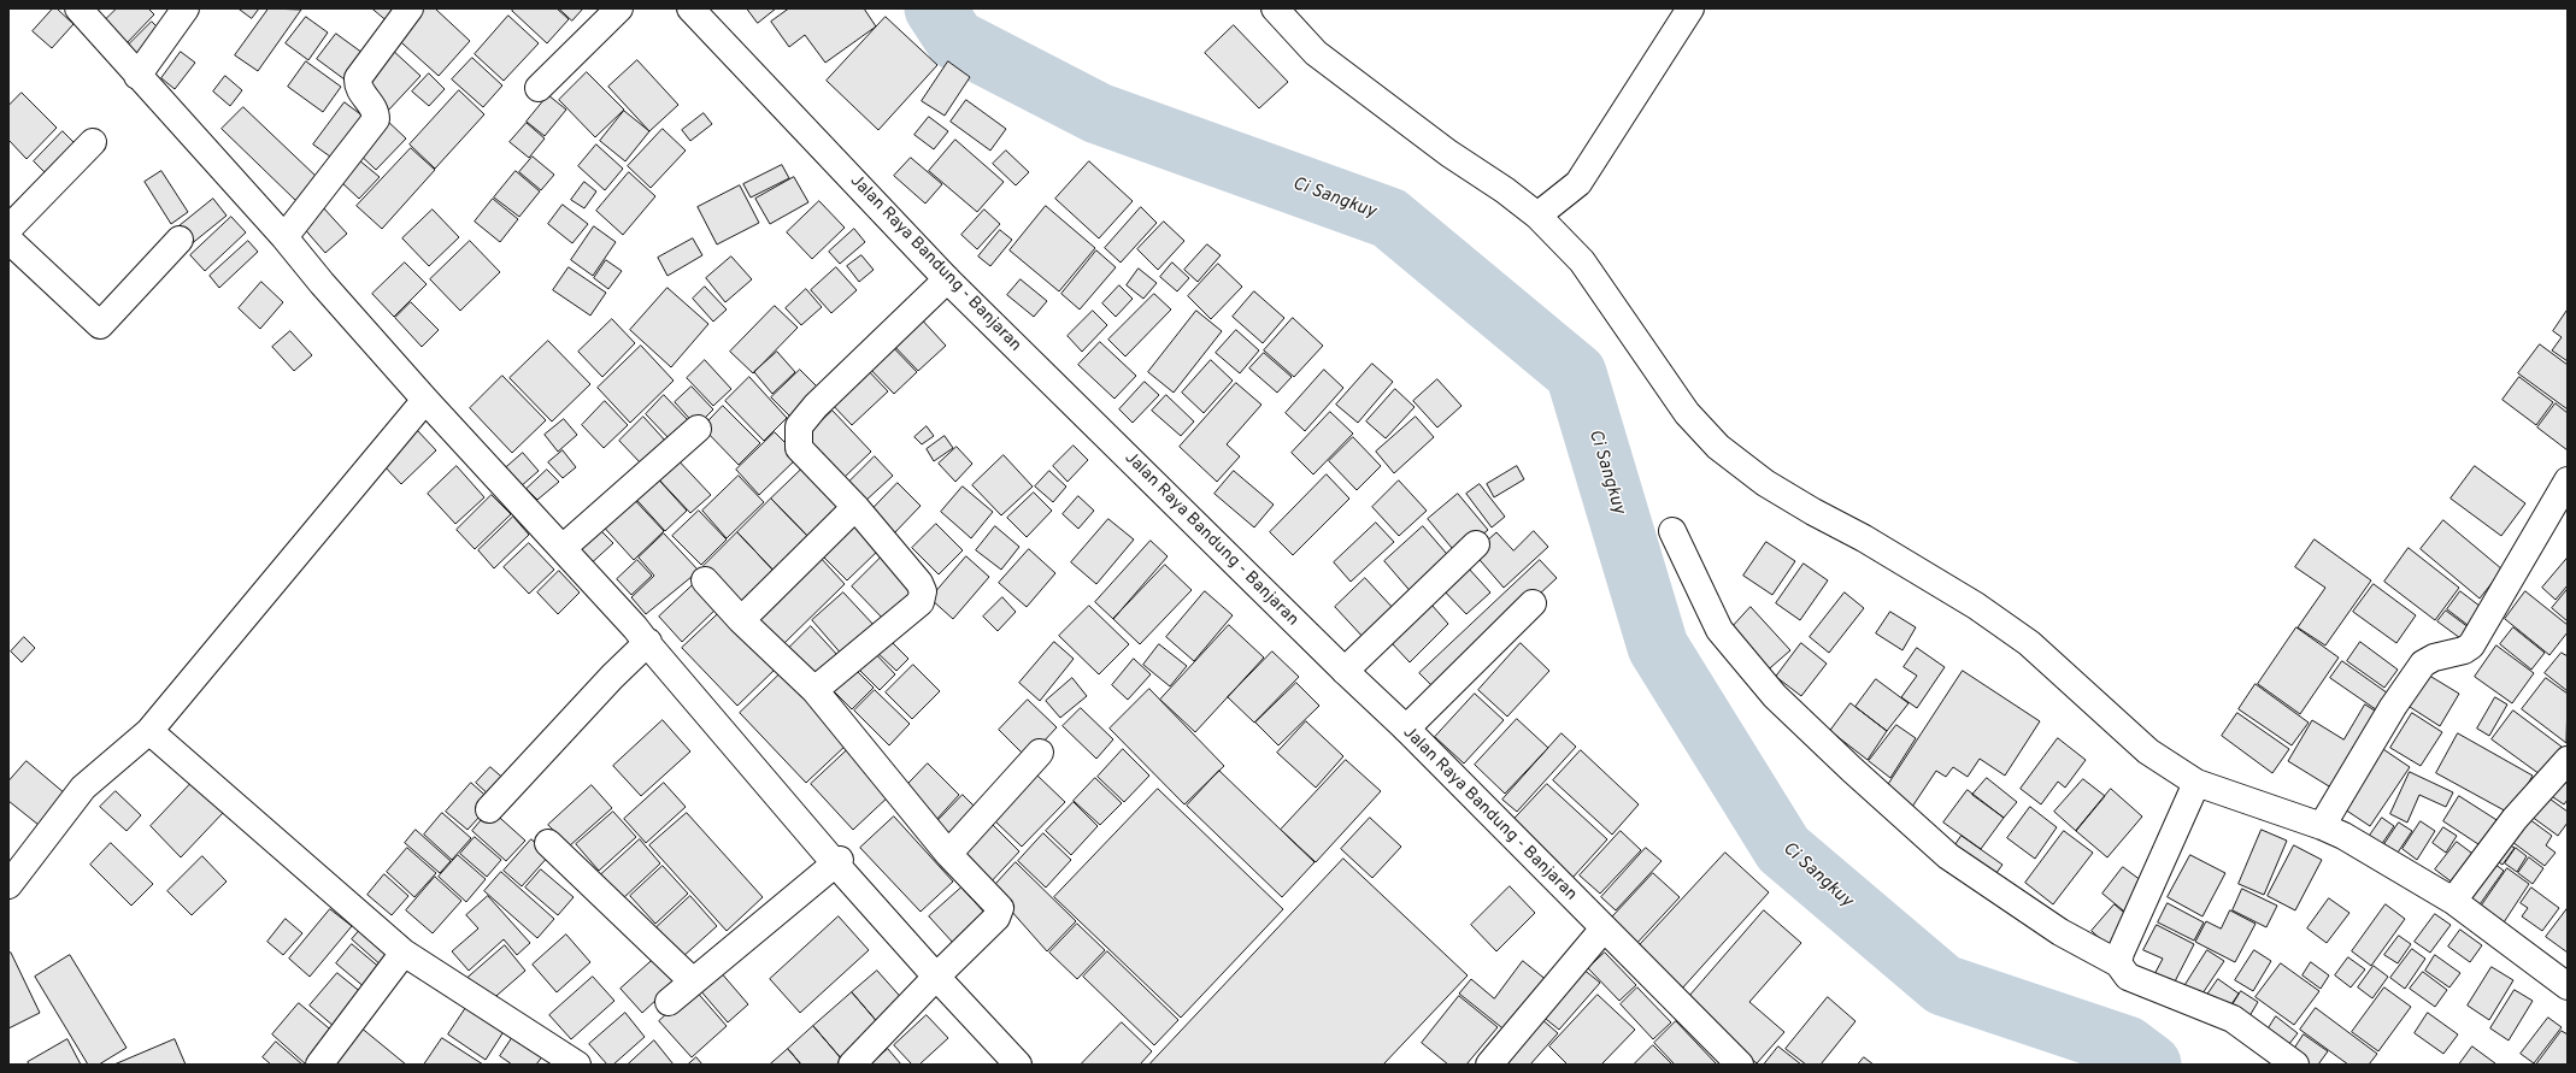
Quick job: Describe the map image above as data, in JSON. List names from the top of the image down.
{
  "streets": {
    "street": ["Jalan Raya Bandung - Banjaran"]
  },
  "water": ["Ci Sangkuy"]
}
